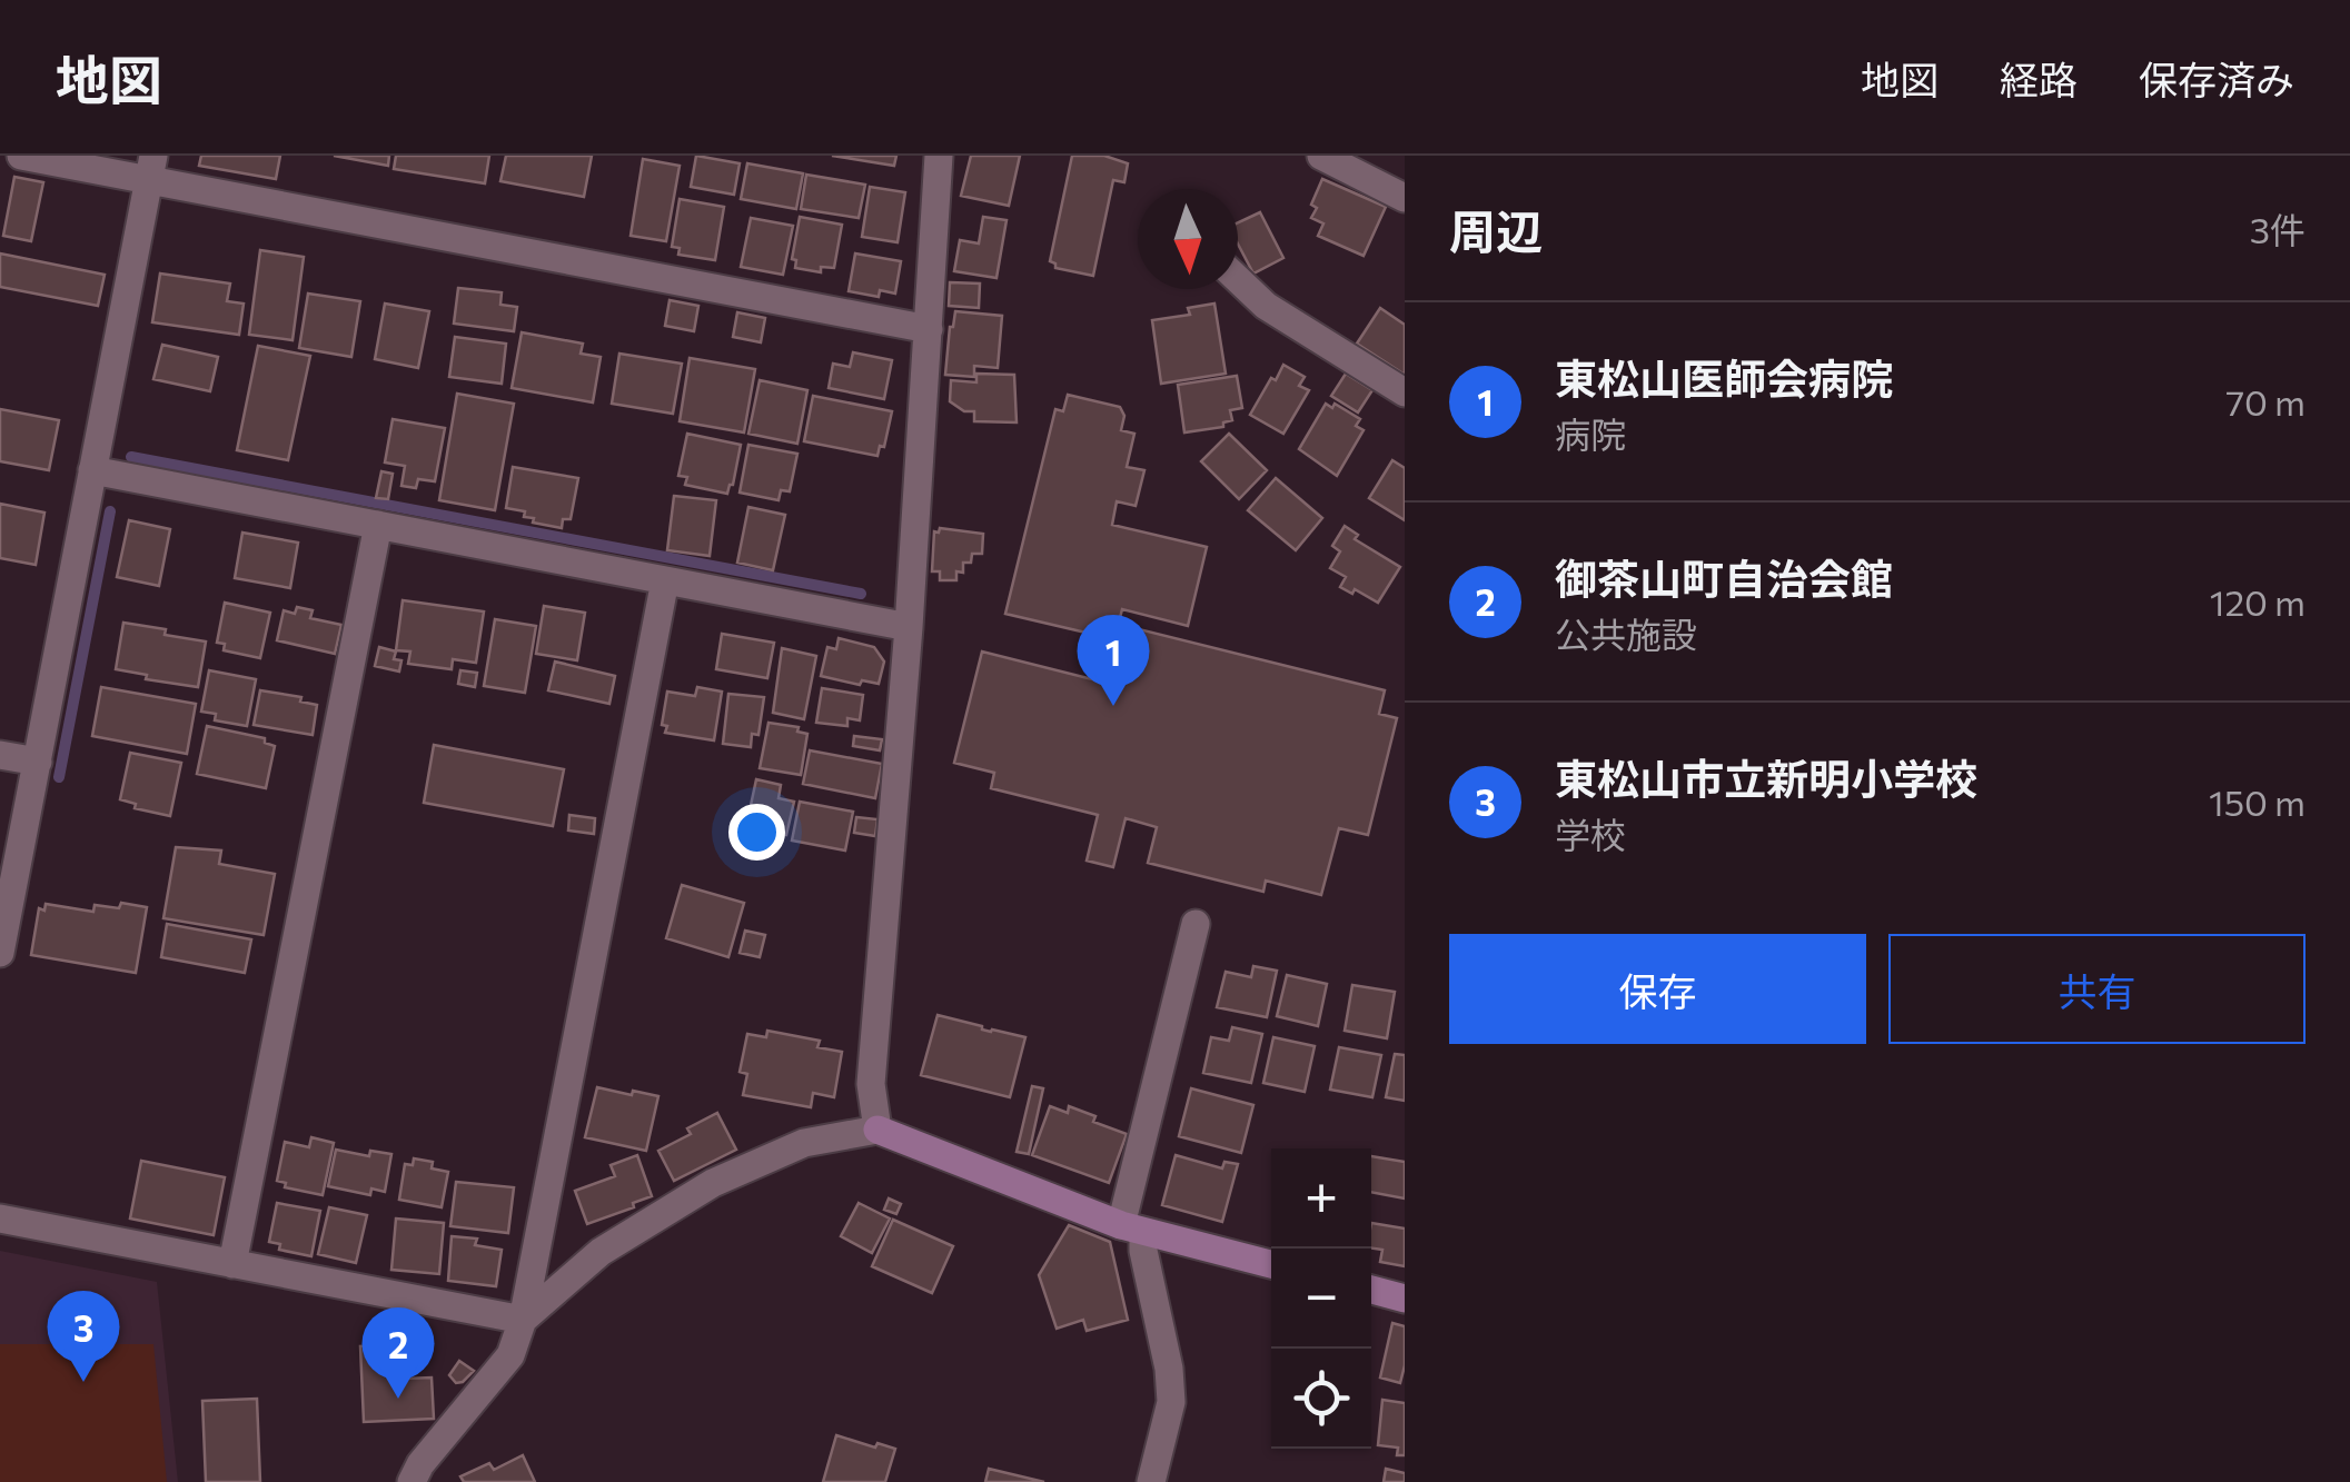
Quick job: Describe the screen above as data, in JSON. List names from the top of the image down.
{
  "north": "bottom",
  "page": {
    "header": "地図",
    "nav": ["地図", "経路", "保存済み"],
    "heading": ["周辺", "3件"],
    "list": [
      {
        "mark": "1",
        "name": "東松山医師会病院",
        "note": "病院",
        "value": "70 m"
      },
      {
        "mark": "2",
        "name": "御茶山町自治会館",
        "note": "公共施設",
        "value": "120 m"
      },
      {
        "mark": "3",
        "name": "東松山市立新明小学校",
        "note": "学校",
        "value": "150 m"
      }
    ],
    "pins": ["1", "3", "2"],
    "buttons": ["保存", "共有"],
    "map_buttons": ["+", "−"]
  }
}
